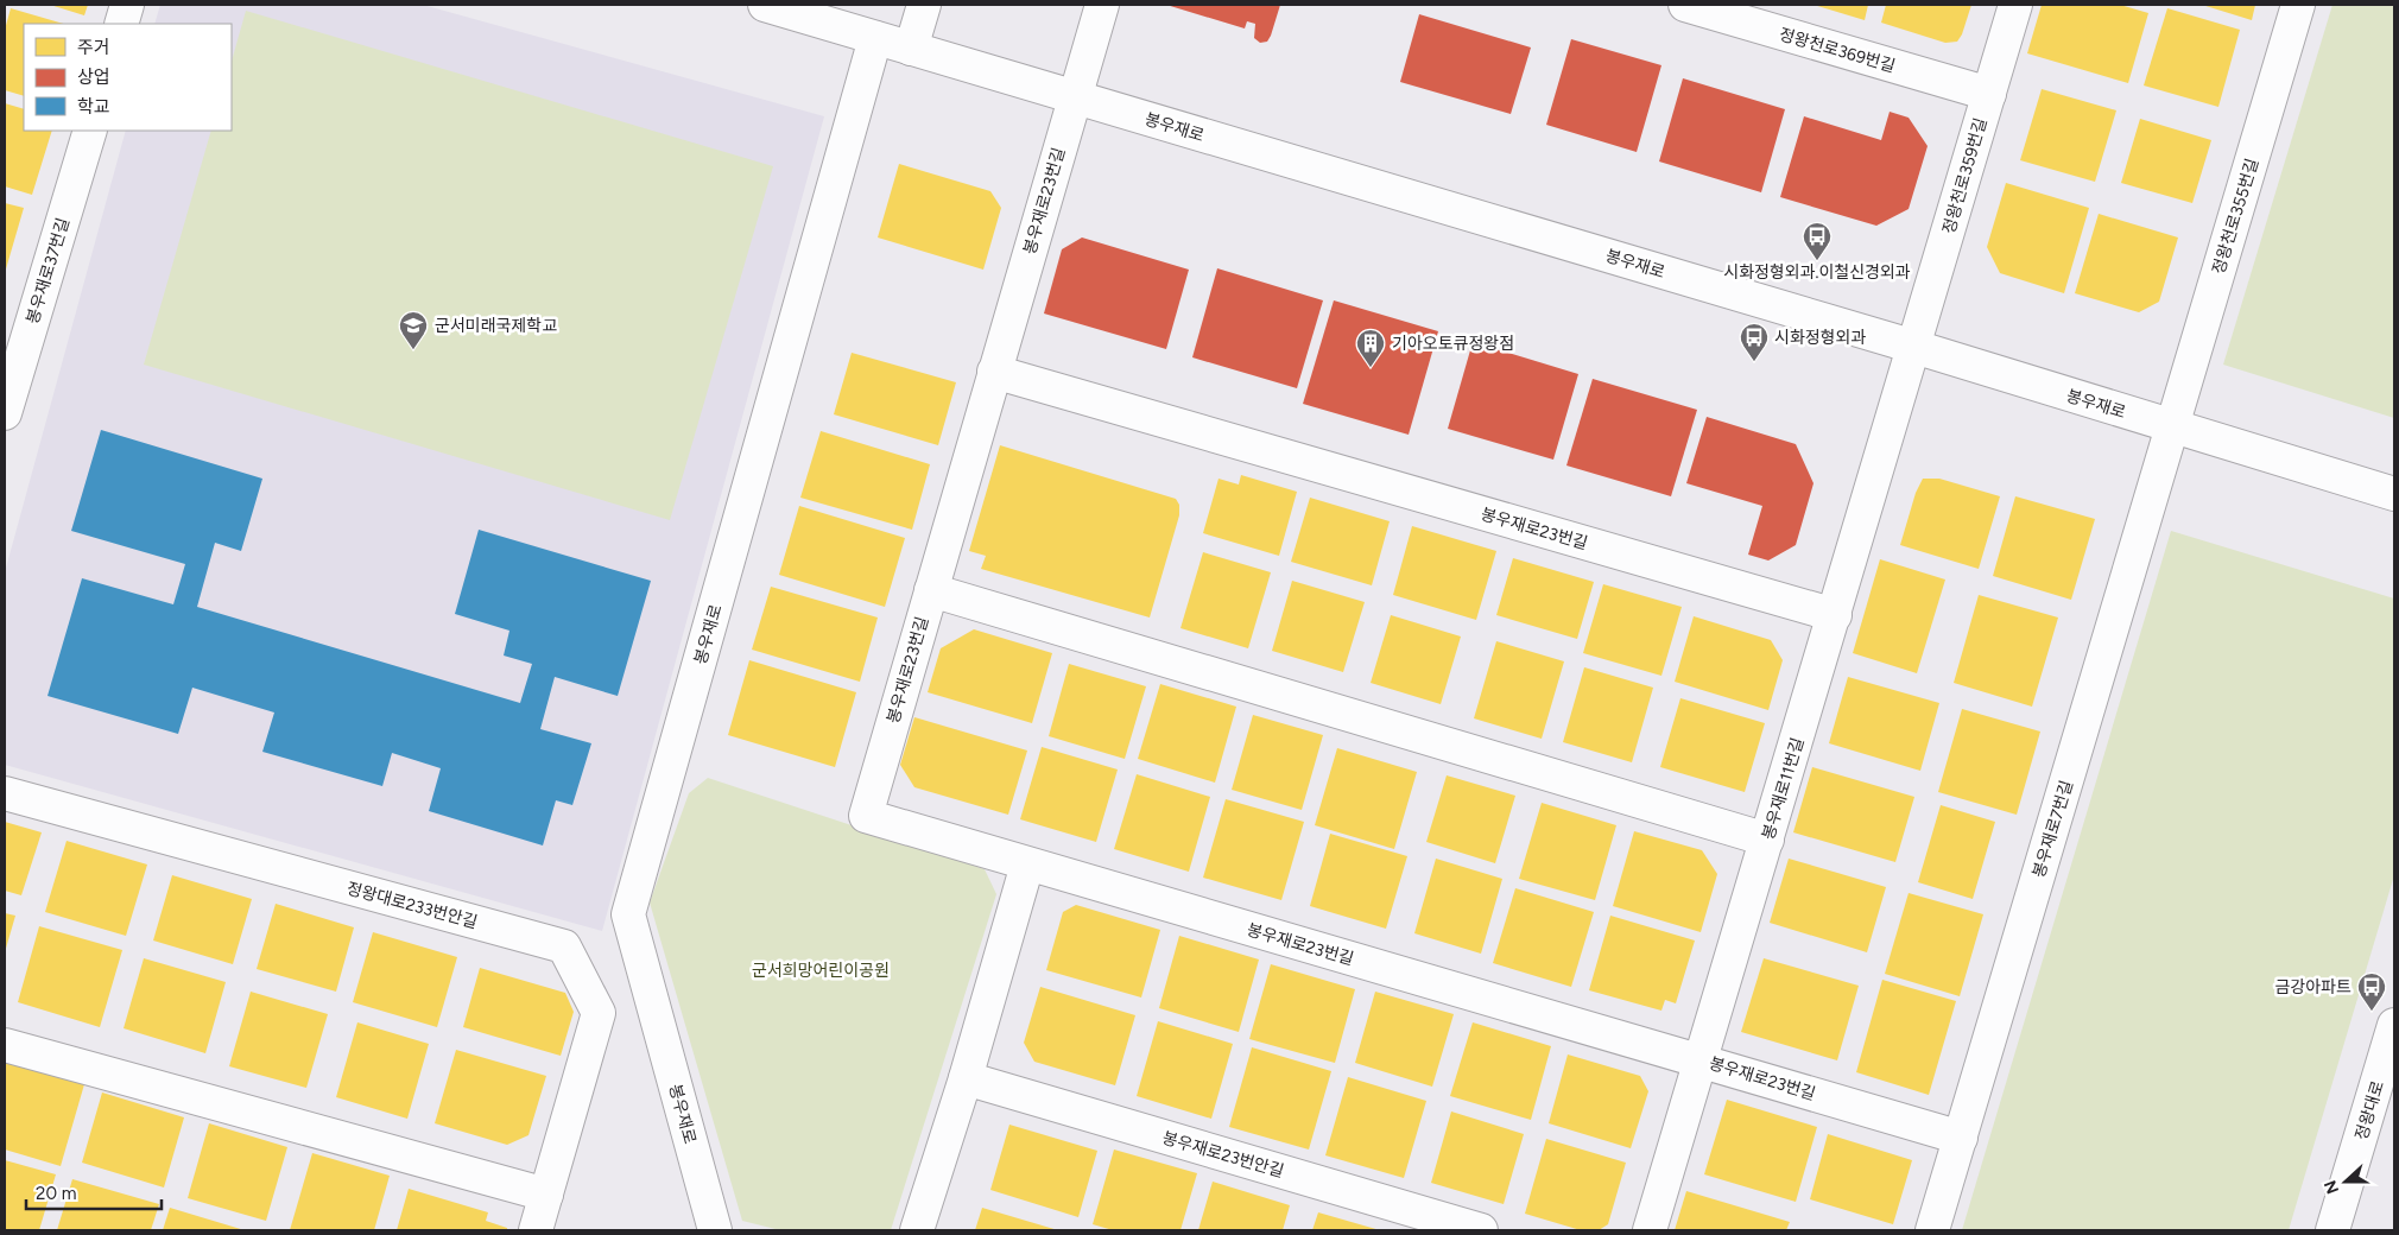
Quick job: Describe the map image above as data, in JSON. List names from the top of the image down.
{
  "streets": {
    "street": [
      "정왕천로369번길",
      "봉우재로",
      "정왕천로359번길",
      "봉우재로23번길",
      "정왕천로355번길",
      "봉우재로37번길",
      "봉우재로11번길",
      "봉우재로7번길",
      "정왕대로233번안길",
      "정왕대로",
      "봉우재로23번안길"
    ]
  },
  "crossings": [
    ["정왕천로369번길", "정왕천로359번길"],
    ["봉우재로", "정왕천로359번길"],
    ["봉우재로", "봉우재로23번길"],
    ["봉우재로", "정왕천로355번길"],
    ["봉우재로", "봉우재로11번길"],
    ["봉우재로", "봉우재로7번길"],
    ["정왕천로359번길", "봉우재로11번길"],
    ["봉우재로23번길", "봉우재로11번길"],
    ["봉우재로23번길", "봉우재로7번길"],
    ["정왕천로355번길", "봉우재로7번길"]
  ],
  "parks": ["군서희망어린이공원"],
  "places": {
    "bus stop": ["시화정형외과.이철신경외과", "시화정형외과", "금강아파트"],
    "school or university": ["군서미래국제학교"],
    "building": ["기아오토큐정왕점"]
  },
  "legend": ["주거", "상업", "학교"],
  "scale_bar": "20 m",
  "north": "left"
}
